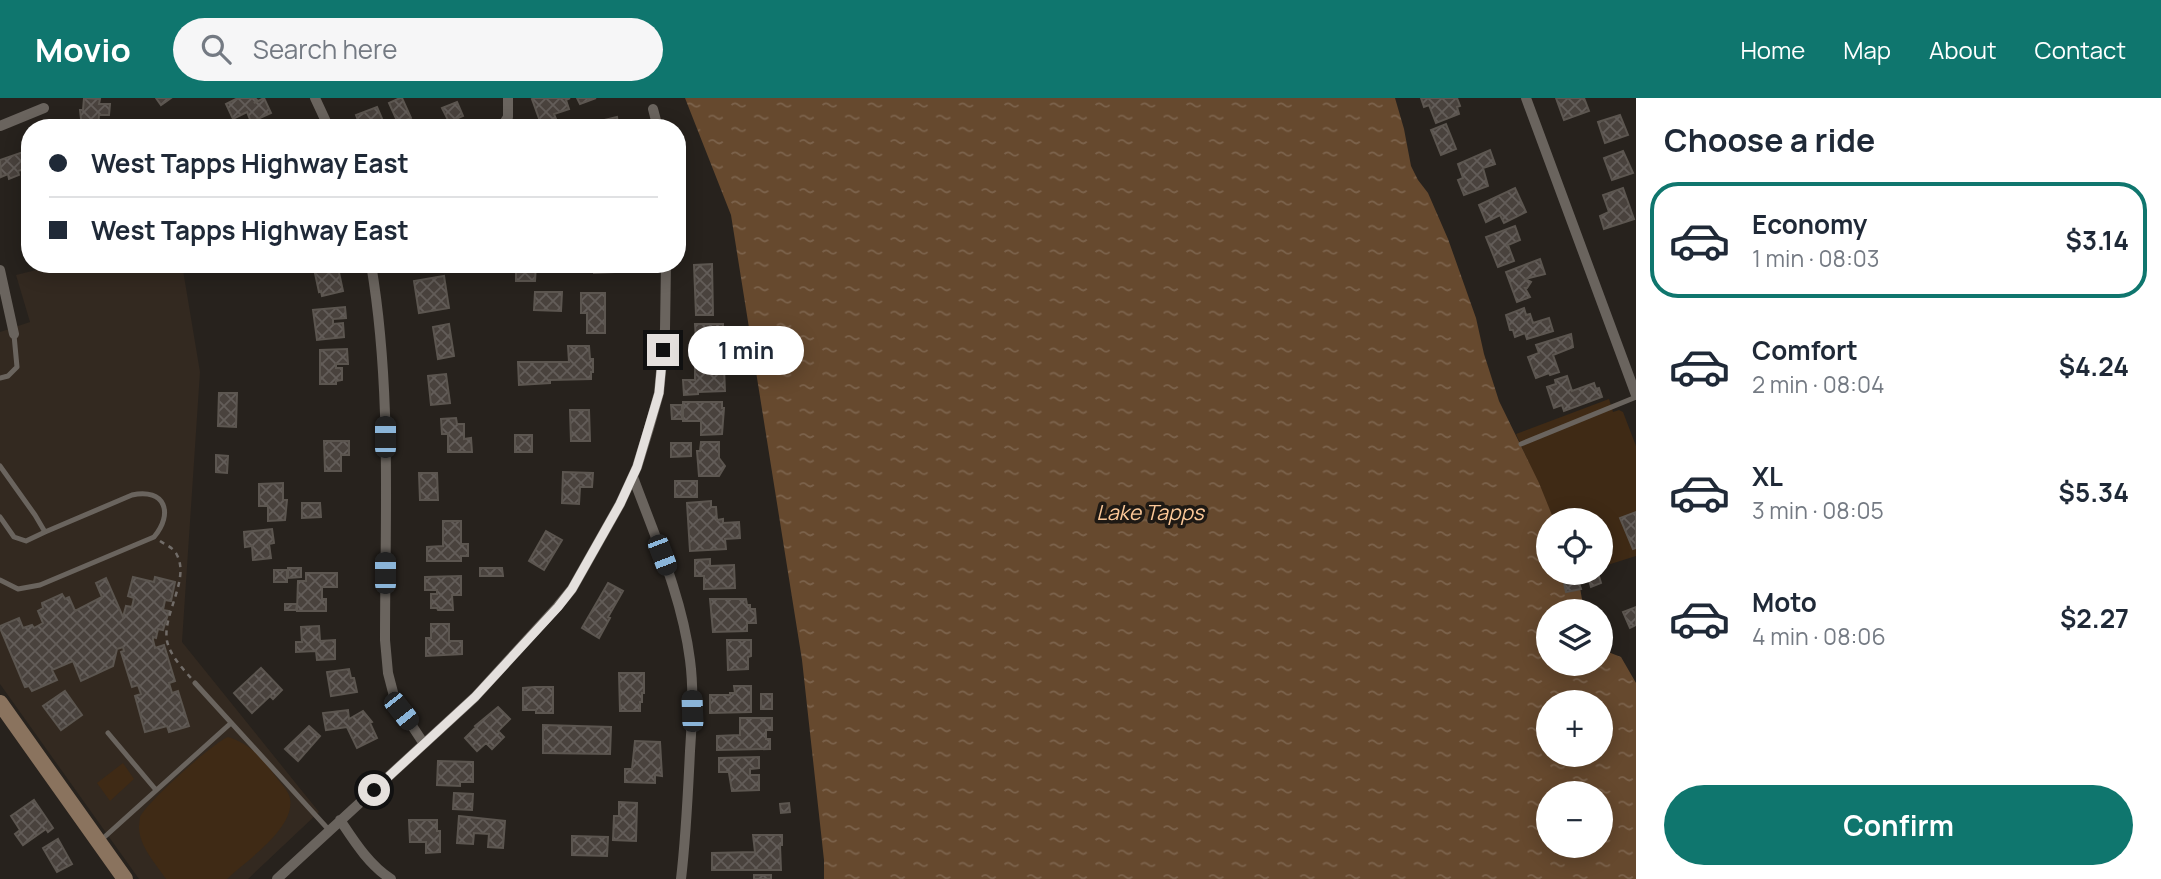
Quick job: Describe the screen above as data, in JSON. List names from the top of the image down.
{
  "water": ["Lake Tapps"],
  "page": {
    "header": "Movio",
    "search": "Search here",
    "nav": [
      "Home",
      "Map",
      "About",
      "Contact"
    ],
    "heading": "Choose a ride",
    "banner": ["West Tapps Highway East", "West Tapps Highway East"],
    "list": [
      {
        "name": "Economy",
        "note": "1 min · 08:03",
        "value": "$3.14"
      },
      {
        "name": "Comfort",
        "note": "2 min · 08:04",
        "value": "$4.24"
      },
      {
        "name": "XL",
        "note": "3 min · 08:05",
        "value": "$5.34"
      },
      {
        "name": "Moto",
        "note": "4 min · 08:06",
        "value": "$2.27"
      }
    ],
    "bubble": "1 min",
    "map_buttons": ["+", "−"],
    "buttons": "Confirm"
  }
}
